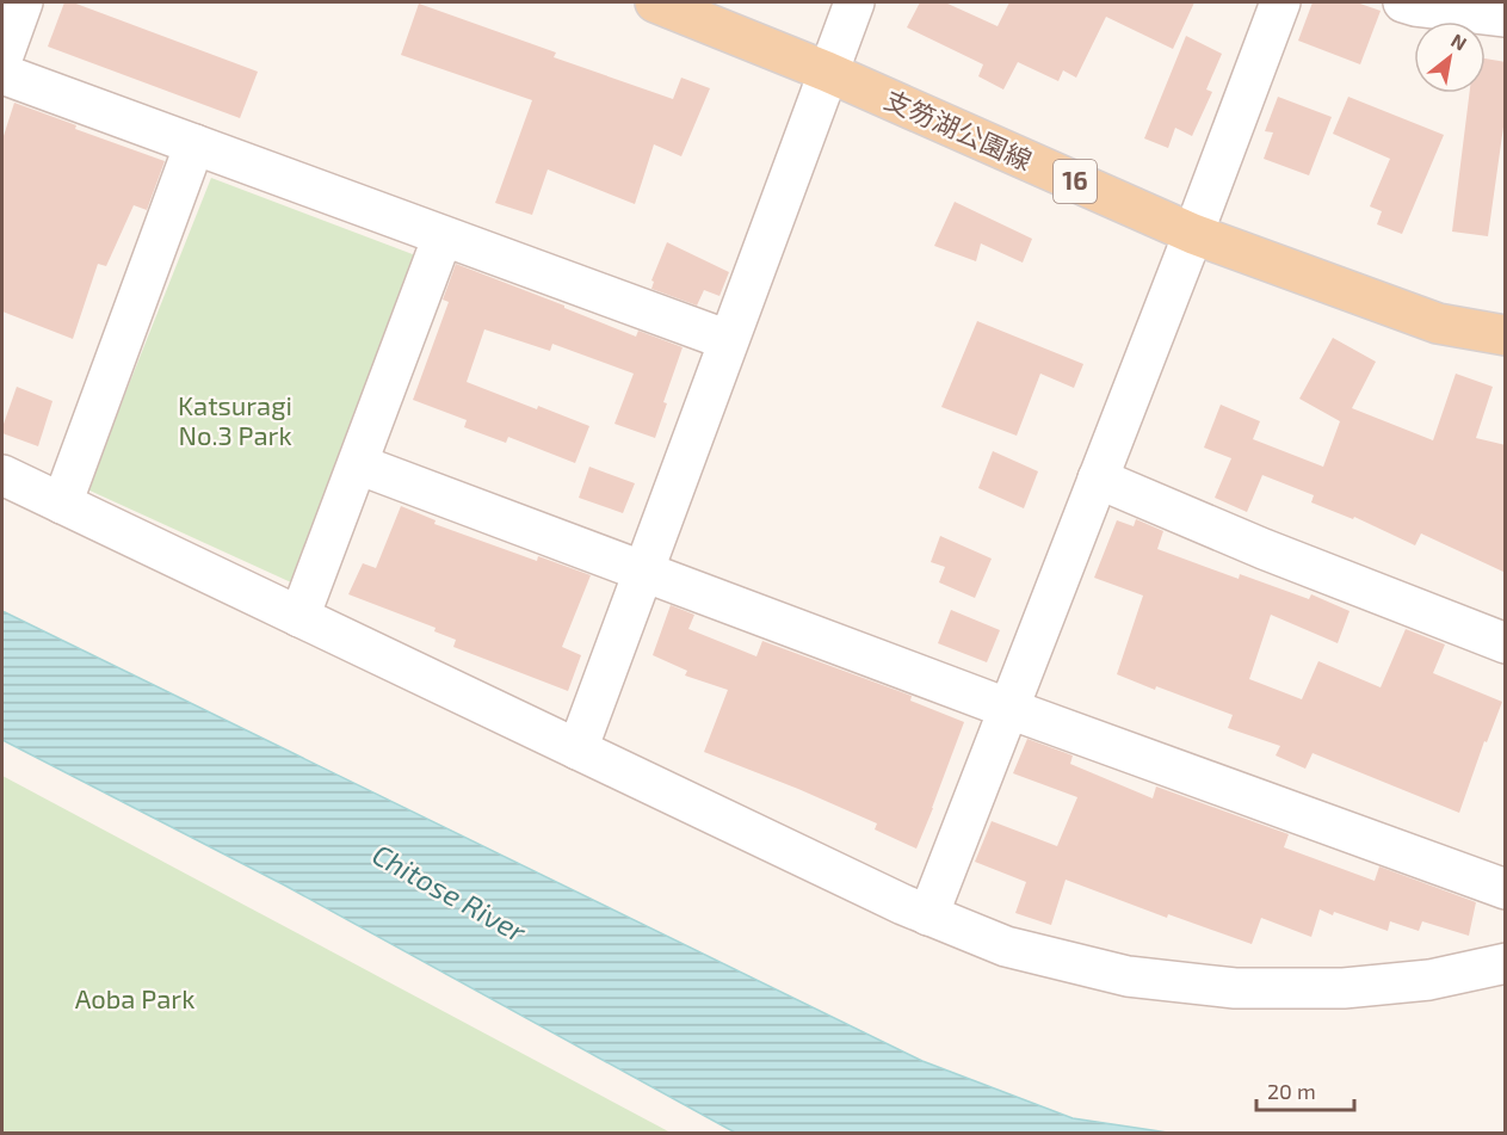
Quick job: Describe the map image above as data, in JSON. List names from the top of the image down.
{
  "streets": {
    "main road": ["支笏湖公園線", "16"]
  },
  "water": ["Chitose River"],
  "parks": ["Katsuragi No.3 Park", "Aoba Park"],
  "scale_bar": "20 m",
  "north": "top right"
}
